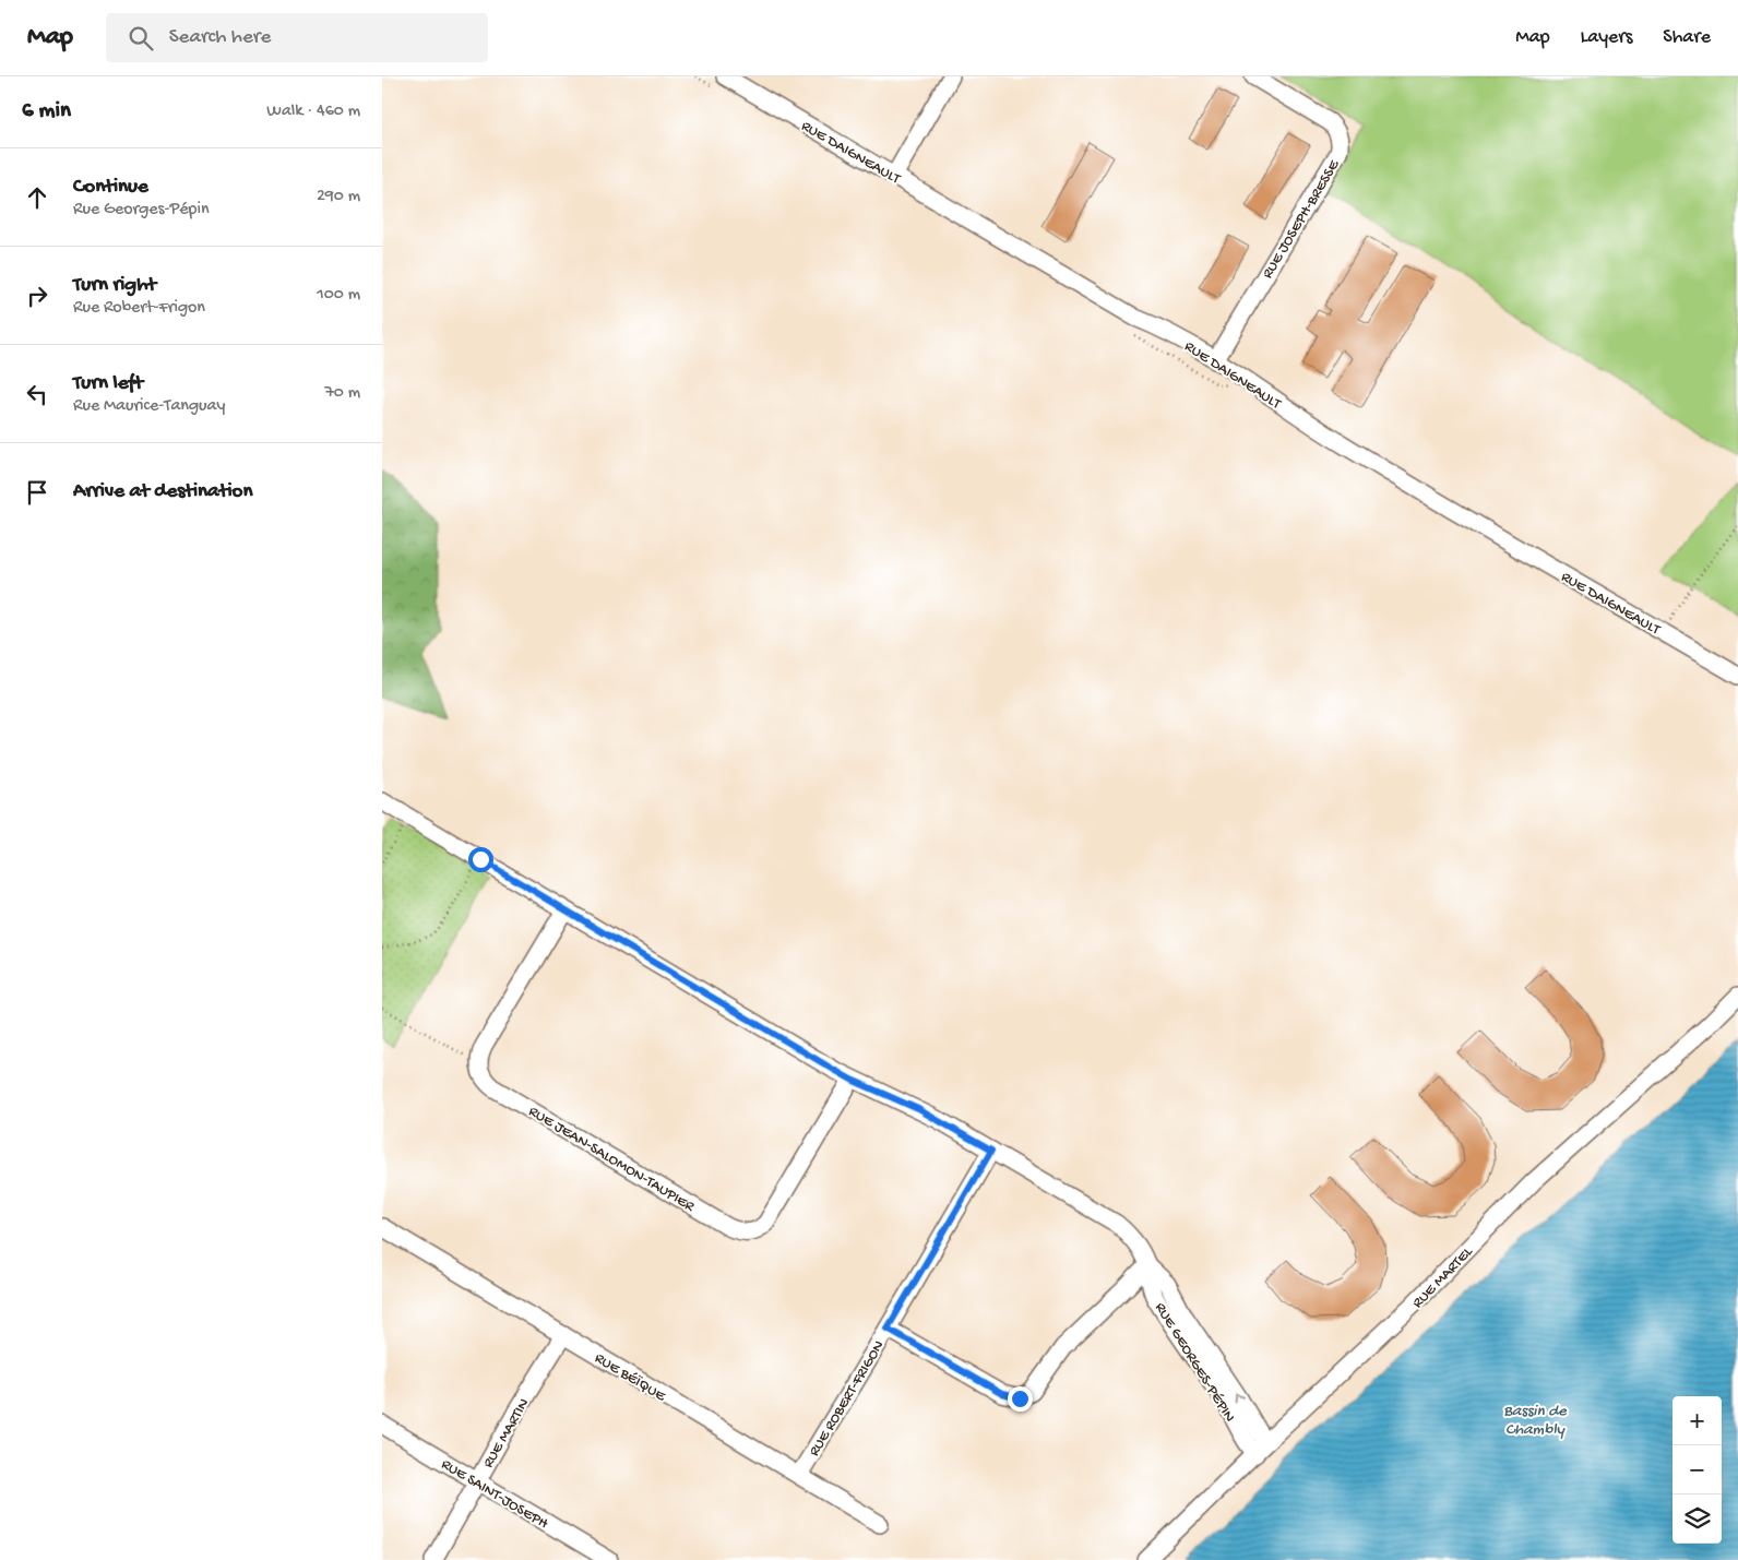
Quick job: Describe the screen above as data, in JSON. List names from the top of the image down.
{
  "streets": {
    "street": [
      "RUE DAIGNEAULT",
      "RUE JOSEPH-BRESSE",
      "RUE JEAN-SALOMON-TAUPIER",
      "RUE MARTEL",
      "RUE GEORGES-PÉPIN",
      "RUE BÉÏQUE",
      "RUE ROBERT-FRIGON",
      "RUE MARTIN",
      "RUE SAINT-JOSEPH"
    ]
  },
  "crossings": [
    ["RUE DAIGNEAULT", "RUE JOSEPH-BRESSE"],
    ["RUE JEAN-SALOMON-TAUPIER", "RUE GEORGES-PÉPIN"],
    ["RUE MARTEL", "RUE GEORGES-PÉPIN"],
    ["RUE GEORGES-PÉPIN", "RUE ROBERT-FRIGON"],
    ["RUE BÉÏQUE", "RUE ROBERT-FRIGON"],
    ["RUE BÉÏQUE", "RUE MARTIN"],
    ["RUE MARTIN", "RUE SAINT-JOSEPH"]
  ],
  "water": ["Bassin de Chambly"],
  "page": {
    "header": "Map",
    "search": "Search here",
    "nav": ["Map", "Layers", "Share"],
    "heading": ["6 min", "Walk · 460 m"],
    "list": [
      ["Continue", "Rue Georges-Pépin", "290 m"],
      ["Turn right", "Rue Robert-Frigon", "100 m"],
      ["Turn left", "Rue Maurice-Tanguay", "70 m"],
      "Arrive at destination"
    ],
    "map_buttons": ["+", "−"]
  }
}
